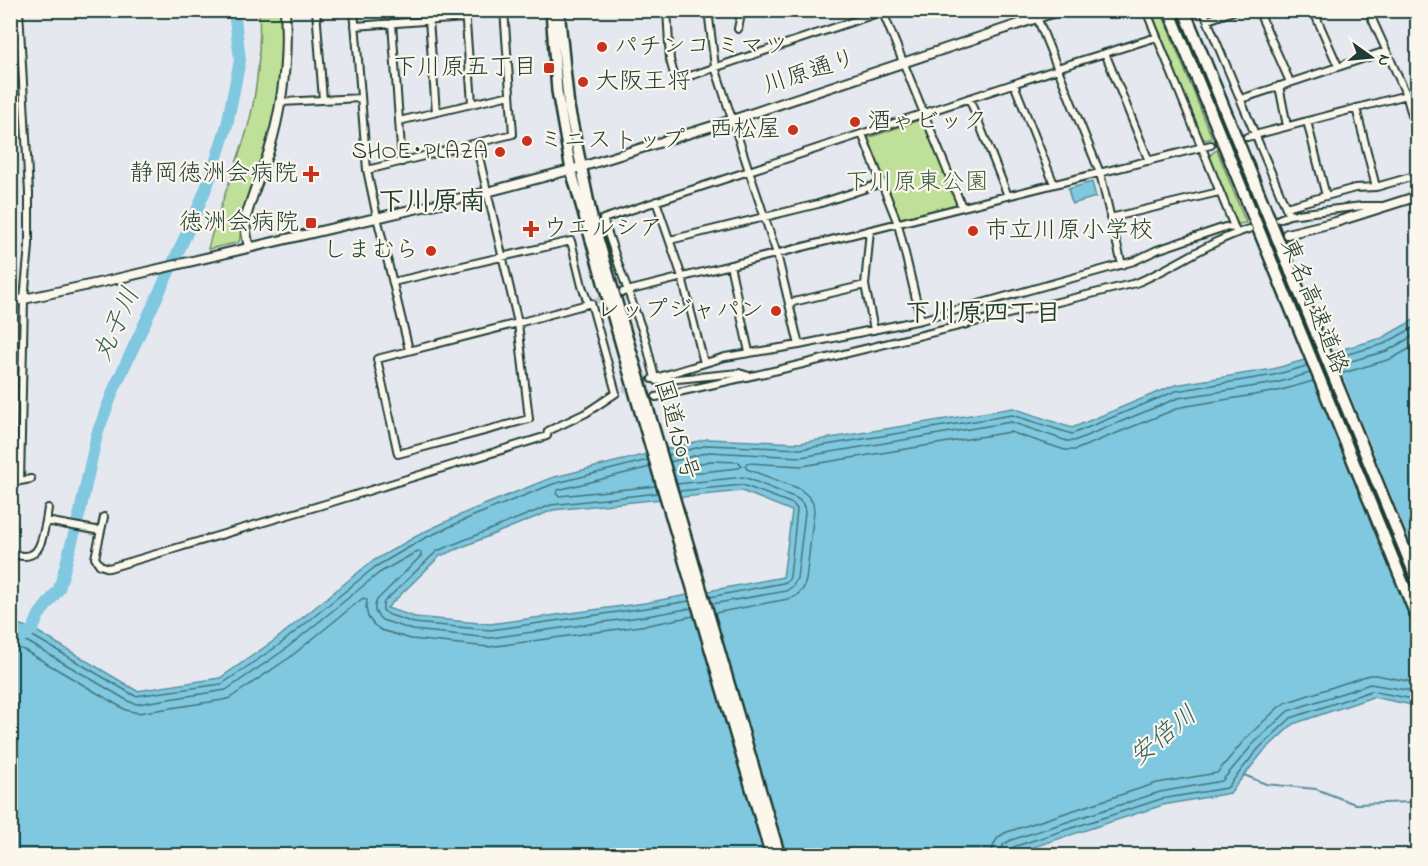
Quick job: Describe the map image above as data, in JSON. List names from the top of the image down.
{
  "streets": {
    "highway": ["東名高速道路", "国道150号"],
    "street": ["川原通り"]
  },
  "crossings": [
    ["川原通り", "国道150号"]
  ],
  "districts": ["下川原南", "下川原四丁目"],
  "water": ["丸子川", "安倍川"],
  "parks": ["下川原東公園"],
  "places": {
    "other": [
      "パチンコ ミマツ",
      "大阪王将",
      "酒ゃビック",
      "西松屋",
      "ミニストップ",
      "SHOE･PLAZA",
      "市立川原小学校",
      "しまむら",
      "レップジャパン"
    ],
    "transit": ["下川原五丁目", "徳洲会病院"],
    "health": ["静岡徳洲会病院", "ウエルシア"]
  },
  "north": "right"
}
